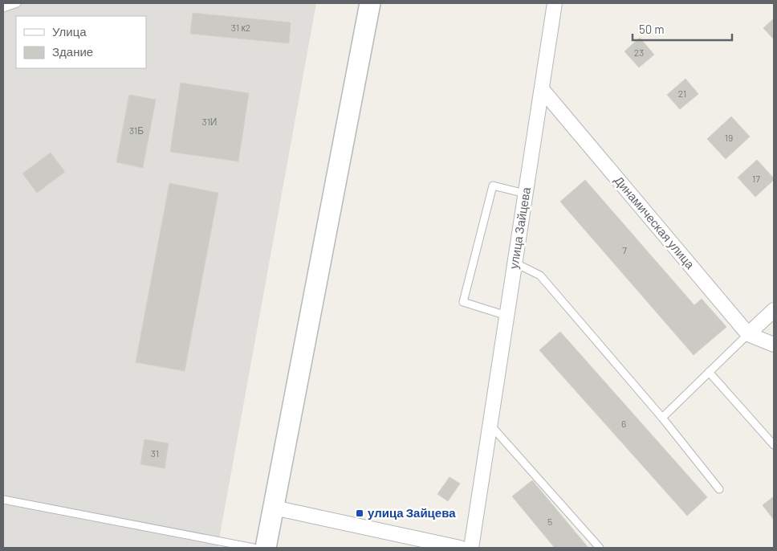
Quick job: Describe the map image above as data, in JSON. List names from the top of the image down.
{
  "streets": {
    "street": ["Динамическая улица", "улица Зайцева"]
  },
  "crossings": [
    ["Динамическая улица", "улица Зайцева"]
  ],
  "places": {
    "transit": ["улица Зайцева"]
  },
  "house_numbers": [
    "31 к2",
    "23",
    "21",
    "31И",
    "31Б",
    "19",
    "17",
    "7",
    "6",
    "31",
    "5"
  ],
  "legend": ["Улица", "Здание"],
  "scale_bar": "50 m"
}
